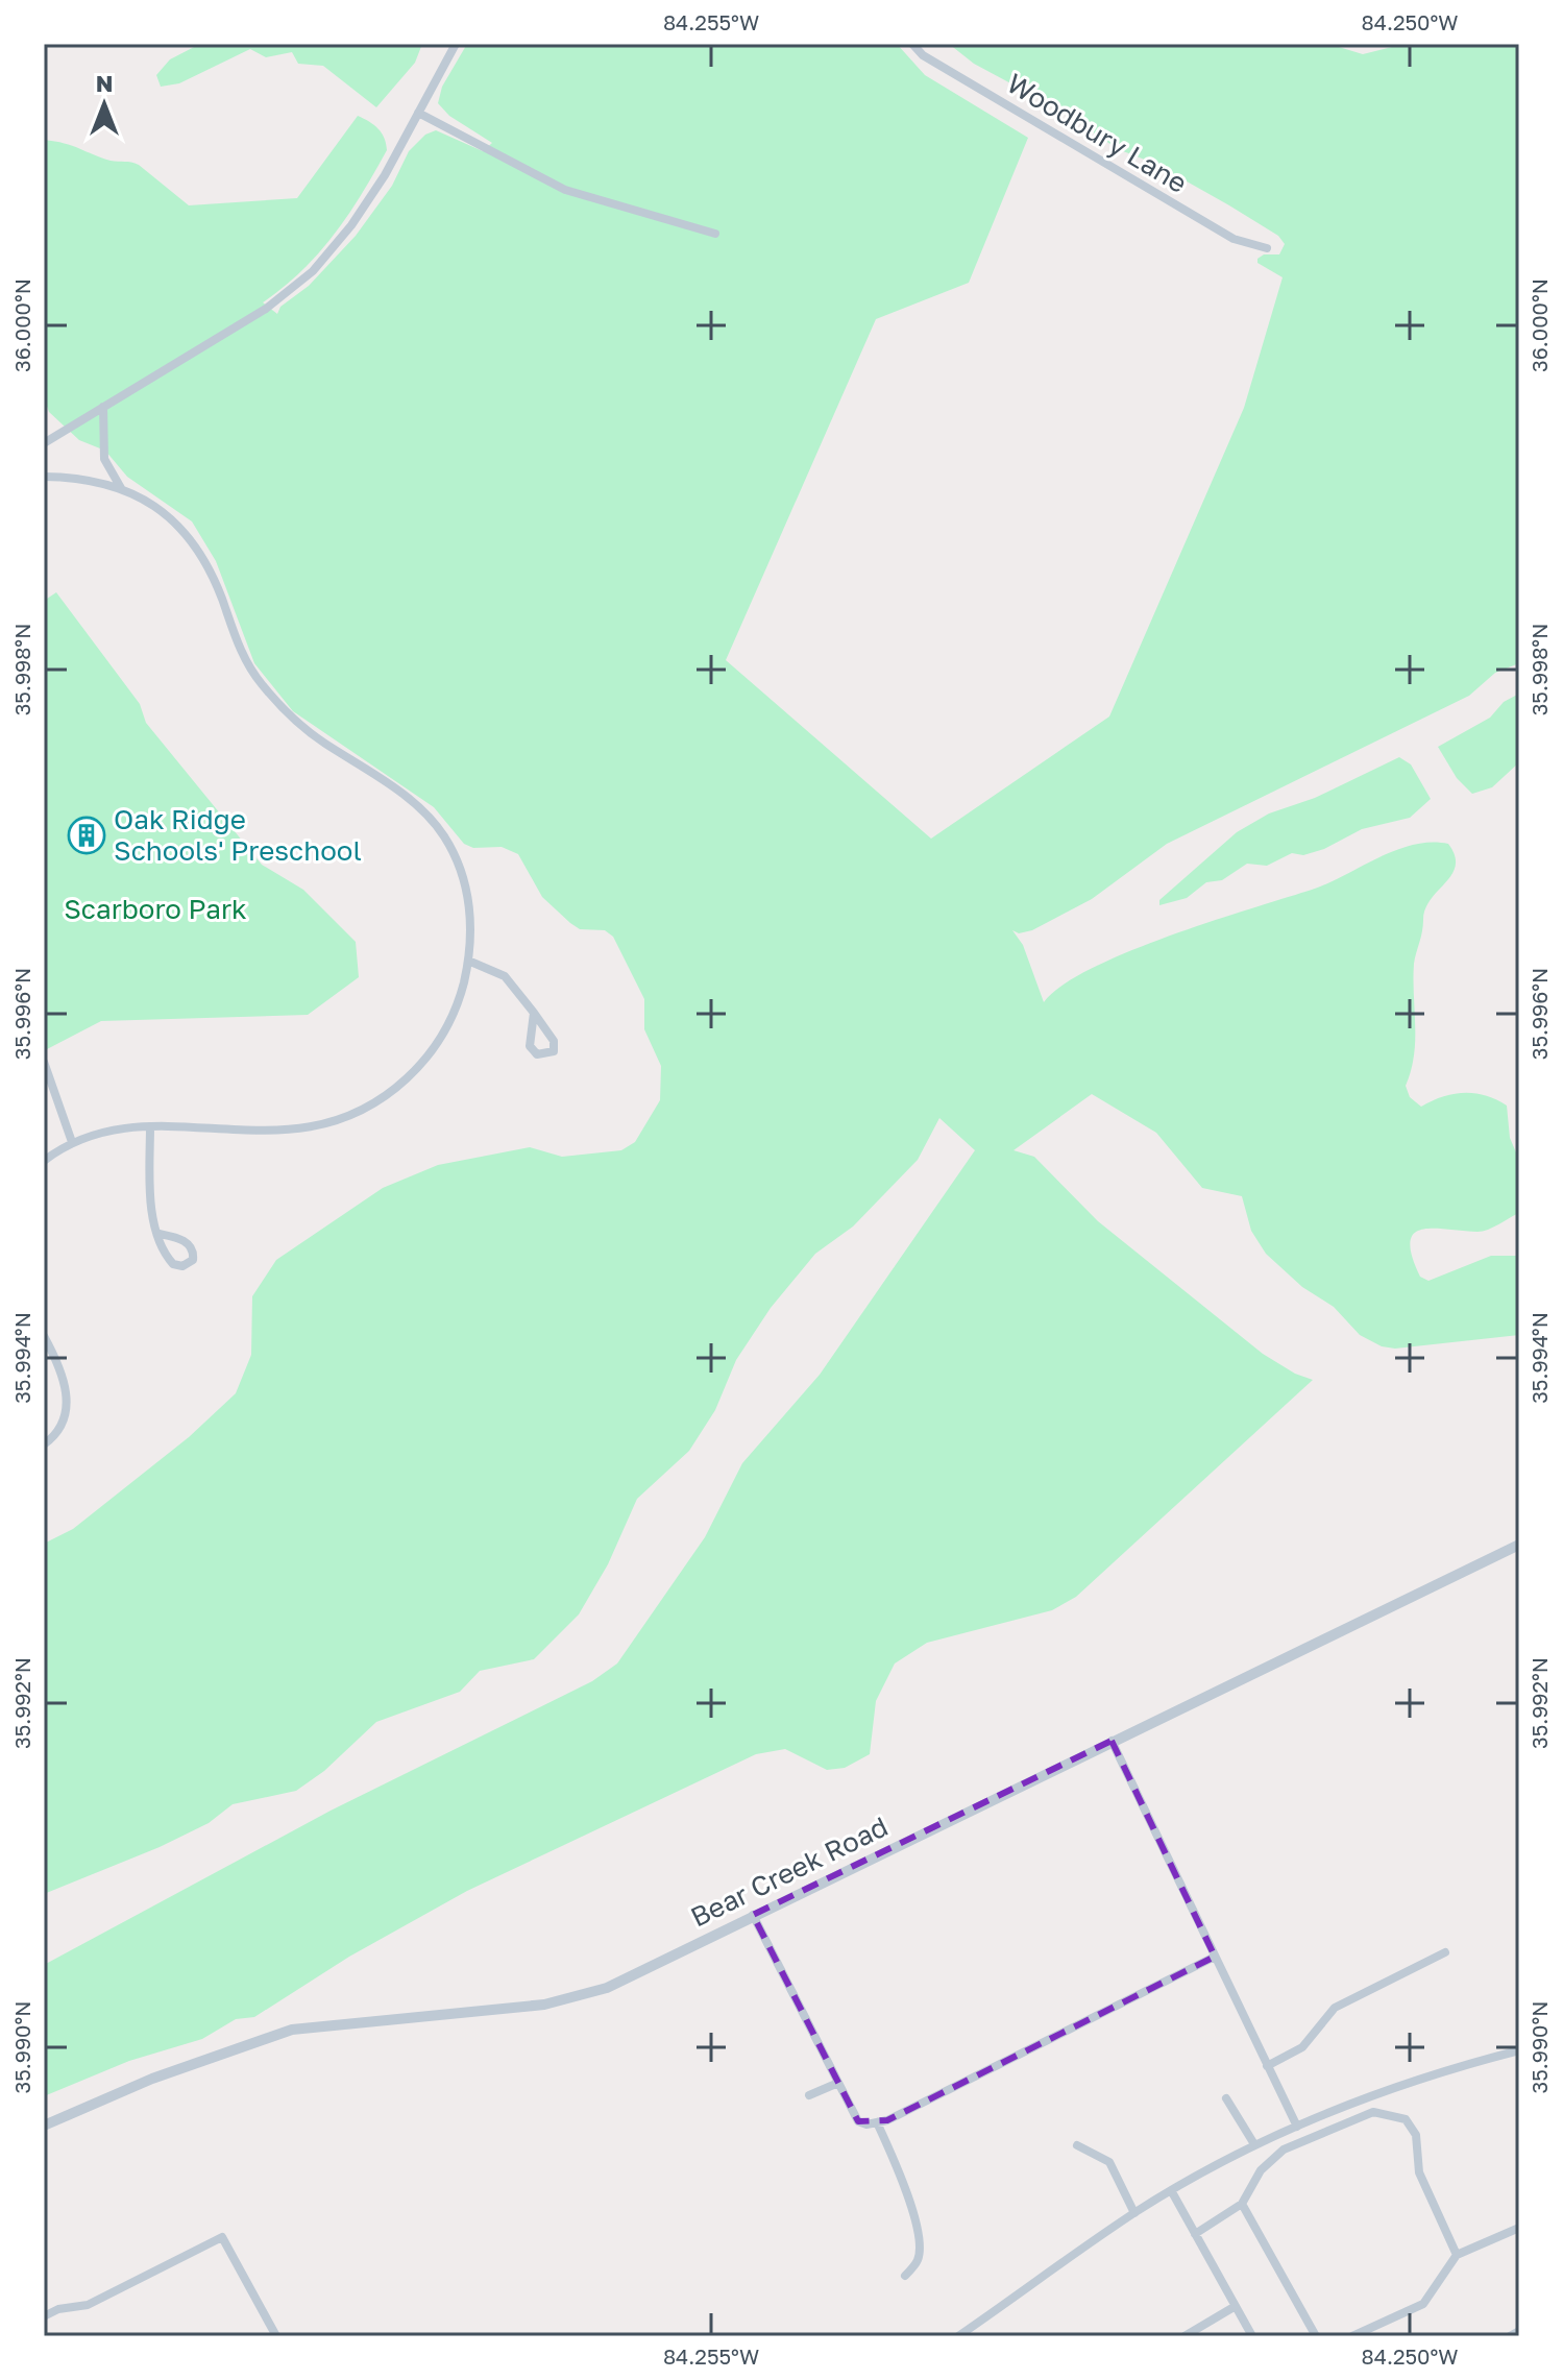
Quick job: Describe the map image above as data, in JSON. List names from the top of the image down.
{
  "streets": {
    "street": ["Woodbury Lane", "Bear Creek Road"]
  },
  "parks": ["Scarboro Park"],
  "places": {
    "building": ["Oak Ridge Schools' Preschool"]
  },
  "north": "top",
  "coordinates": [
    "84.255°W",
    "84.250°W",
    "36.000°N",
    "35.998°N",
    "35.996°N",
    "35.994°N",
    "35.992°N",
    "35.990°N"
  ]
}
